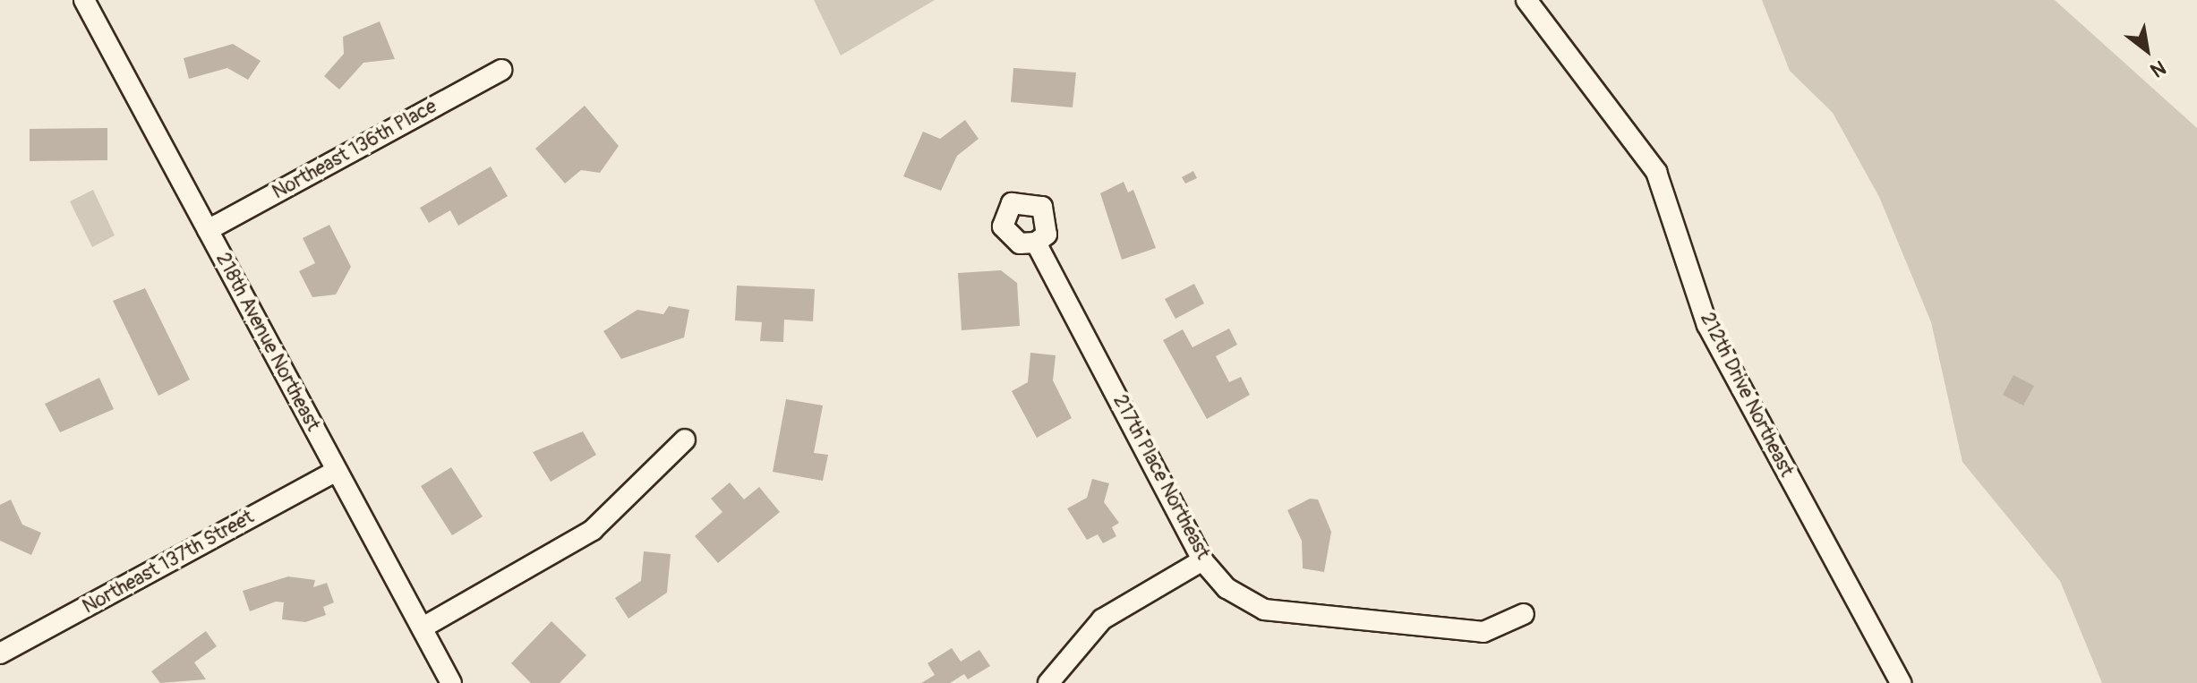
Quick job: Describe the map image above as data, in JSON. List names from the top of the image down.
{
  "streets": {
    "street": [
      "Northeast 136th Place",
      "218th Avenue Northeast",
      "212th Drive Northeast",
      "217th Place Northeast",
      "Northeast 137th Street"
    ]
  },
  "crossings": [
    ["Northeast 136th Place", "218th Avenue Northeast"],
    ["218th Avenue Northeast", "Northeast 137th Street"]
  ],
  "north": "bottom right"
}
